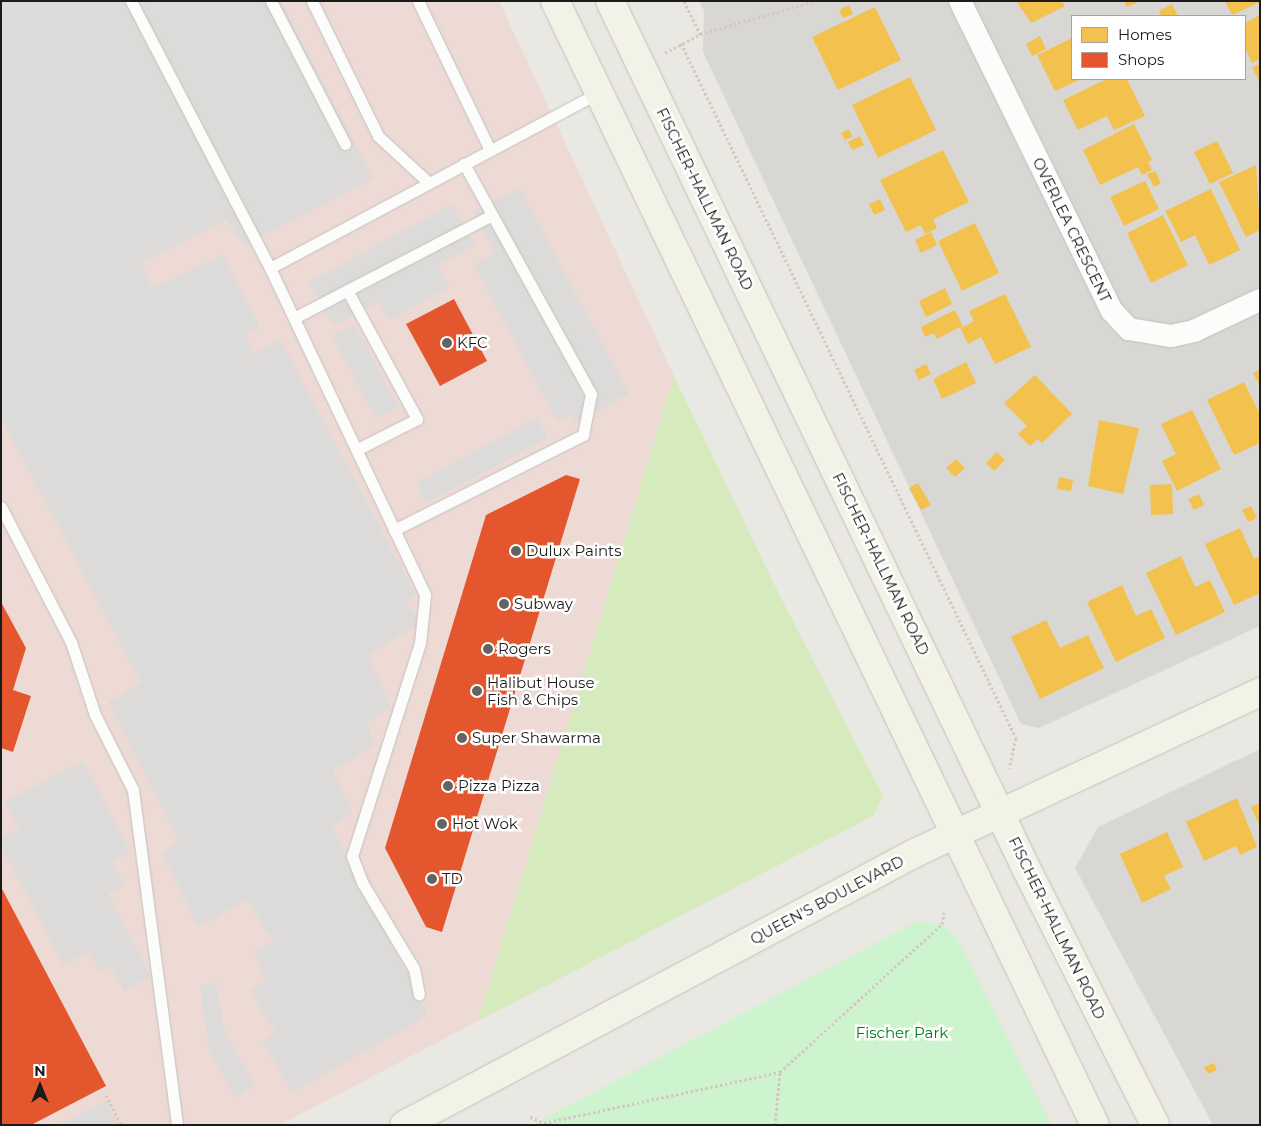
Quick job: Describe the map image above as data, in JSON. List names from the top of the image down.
{
  "streets": {
    "main road": ["FISCHER-HALLMAN ROAD", "QUEEN'S BOULEVARD"],
    "street": ["OVERLEA CRESCENT"]
  },
  "crossings": [
    ["FISCHER-HALLMAN ROAD", "QUEEN'S BOULEVARD"]
  ],
  "parks": ["Fischer Park"],
  "places": [
    "KFC",
    "Dulux Paints",
    "Subway",
    "Rogers",
    "Halibut House Fish & Chips",
    "Super Shawarma",
    "Pizza Pizza",
    "Hot Wok",
    "TD"
  ],
  "legend": ["Homes", "Shops"],
  "north": "top"
}
